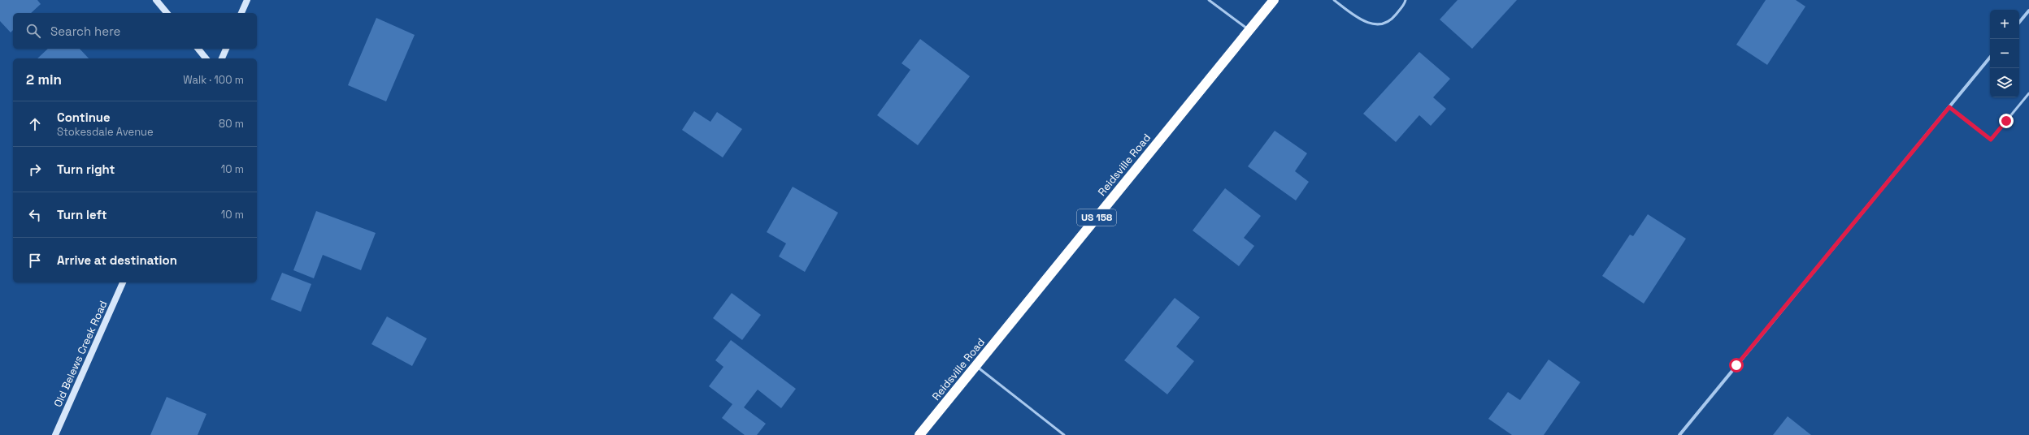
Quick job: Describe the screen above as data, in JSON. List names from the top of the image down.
{
  "streets": {
    "highway": ["Reidsville Road", "US 158"],
    "street": ["Old Belews Creek Road"]
  },
  "page": {
    "map_buttons": ["+", "−"],
    "search": "Search here",
    "heading": ["2 min", "Walk · 100 m"],
    "list": [
      ["Continue", "Stokesdale Avenue", "80 m"],
      ["Turn right", "10 m"],
      ["Turn left", "10 m"],
      "Arrive at destination"
    ]
  }
}
